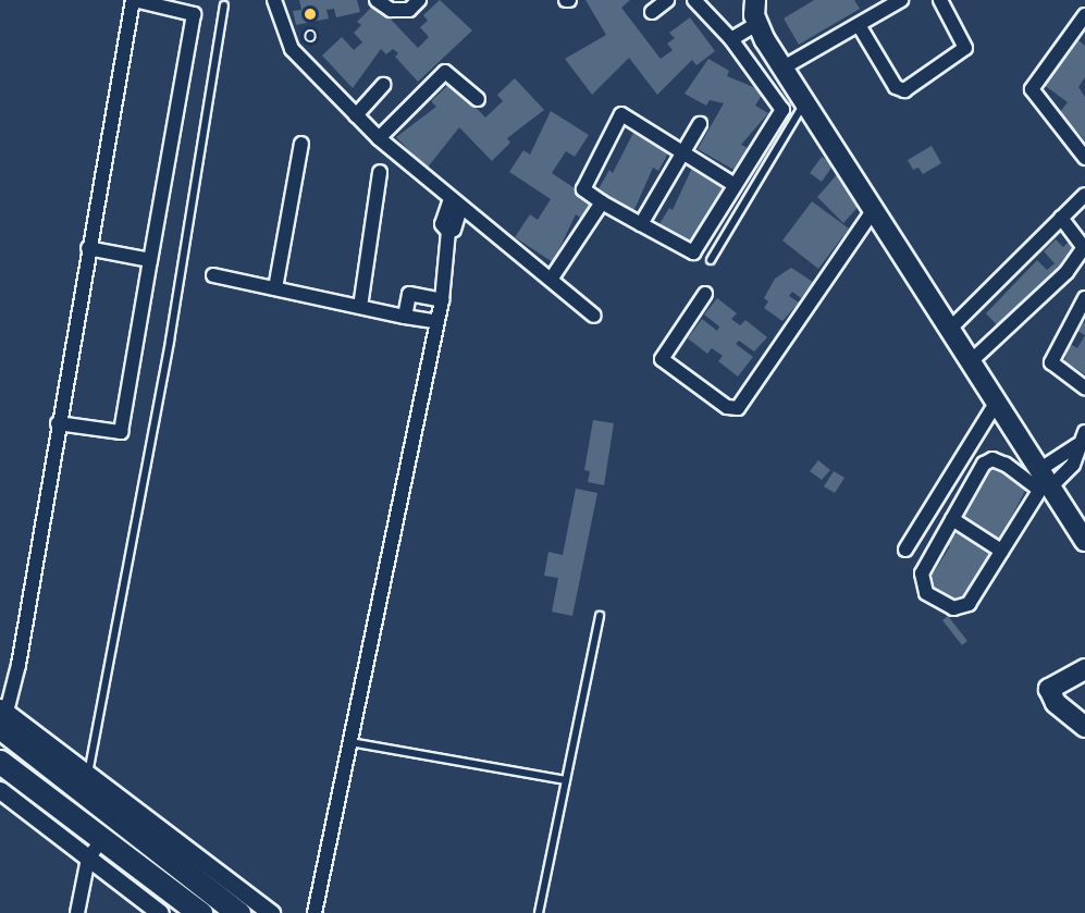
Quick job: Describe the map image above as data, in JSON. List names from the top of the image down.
{
  "places": ["O"]
}
